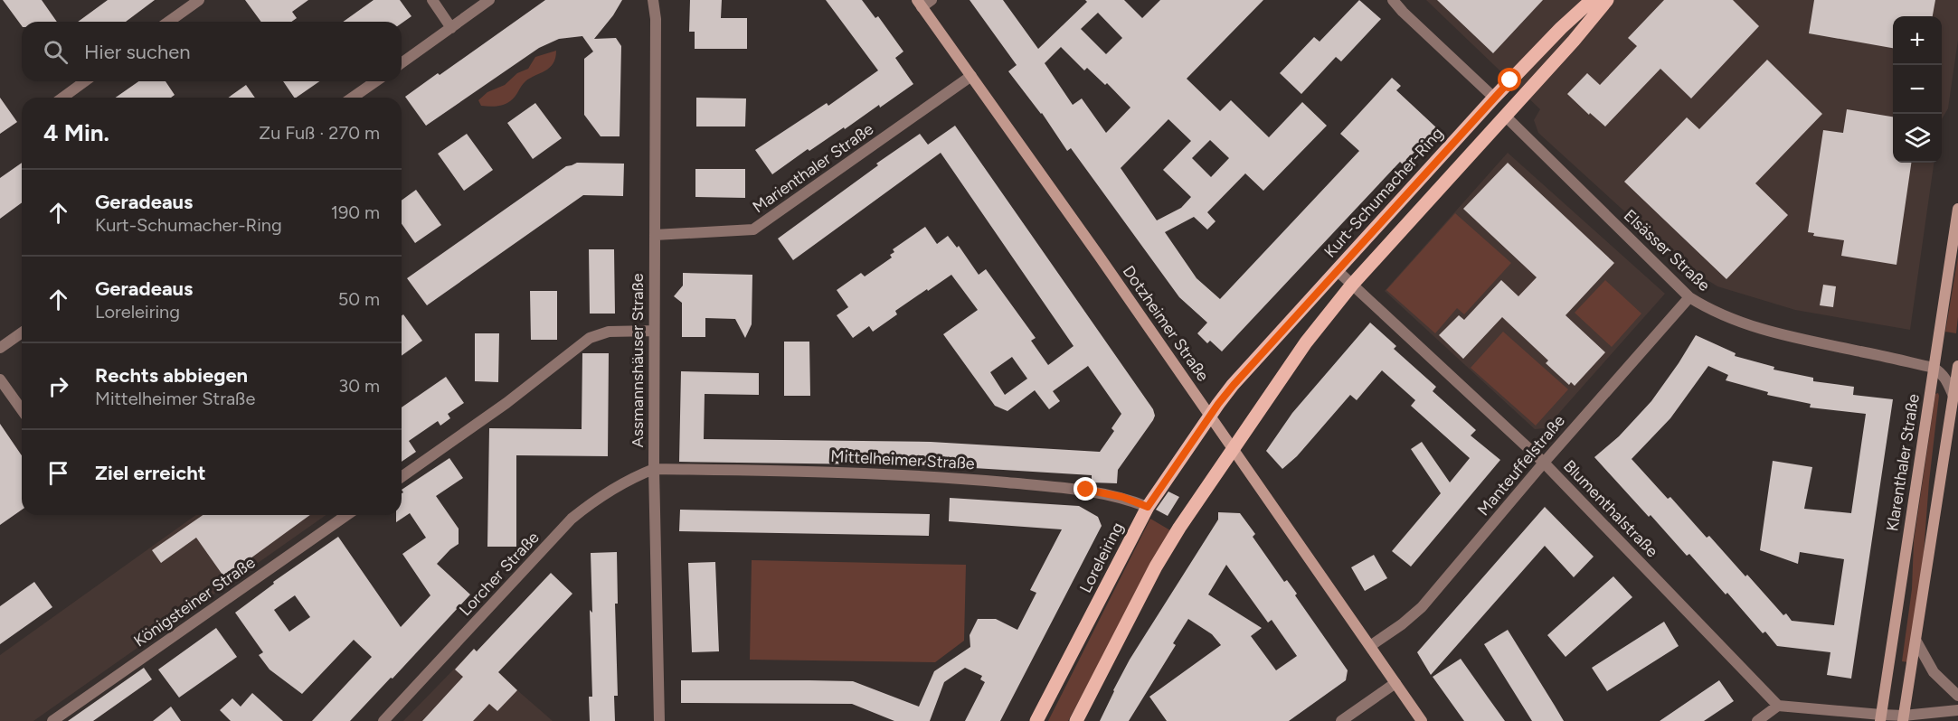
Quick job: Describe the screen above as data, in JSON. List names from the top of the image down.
{
  "streets": {
    "main road": [
      "Kurt-Schumacher-Ring",
      "Dotzheimer Straße",
      "Klarenthaler Straße",
      "Loreleiring"
    ],
    "street": [
      "Marienthaler Straße",
      "Elsässer Straße",
      "Assmannshäuser Straße",
      "Mittelheimer Straße",
      "Manteuffelstraße",
      "Blumenthalstraße",
      "Lorcher Straße",
      "Königsteiner Straße"
    ]
  },
  "crossings": [
    ["Marienthaler Straße", "Dotzheimer Straße"],
    ["Marienthaler Straße", "Assmannshäuser Straße"],
    ["Kurt-Schumacher-Ring", "Dotzheimer Straße"],
    ["Kurt-Schumacher-Ring", "Blumenthalstraße"],
    ["Kurt-Schumacher-Ring", "Loreleiring"],
    ["Elsässer Straße", "Klarenthaler Straße"],
    ["Elsässer Straße", "Manteuffelstraße"],
    ["Dotzheimer Straße", "Manteuffelstraße"],
    ["Dotzheimer Straße", "Loreleiring"],
    ["Assmannshäuser Straße", "Mittelheimer Straße"],
    ["Assmannshäuser Straße", "Lorcher Straße"],
    ["Mittelheimer Straße", "Loreleiring"],
    ["Mittelheimer Straße", "Lorcher Straße"],
    ["Manteuffelstraße", "Blumenthalstraße"]
  ],
  "page": {
    "map_buttons": ["+", "−"],
    "search": "Hier suchen",
    "heading": ["4 Min.", "Zu Fuß · 270 m"],
    "list": [
      ["Geradeaus", "Kurt-Schumacher-Ring", "190 m"],
      ["Geradeaus", "Loreleiring", "50 m"],
      ["Rechts abbiegen", "Mittelheimer Straße", "30 m"],
      "Ziel erreicht"
    ]
  }
}
